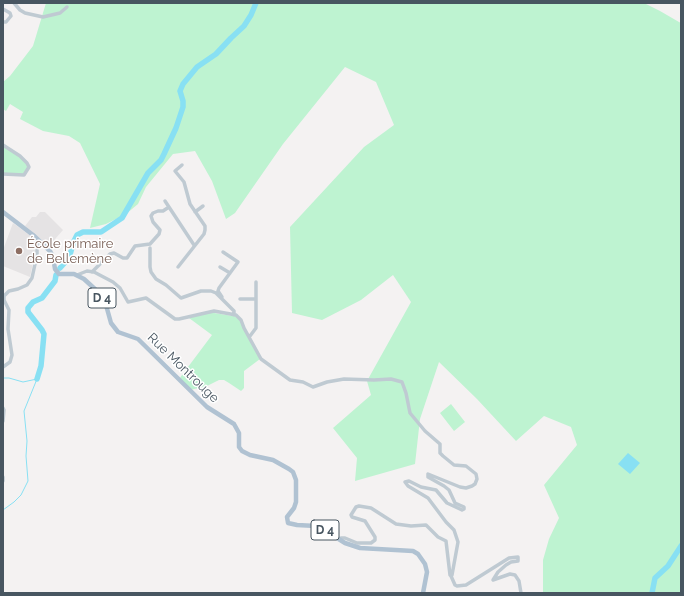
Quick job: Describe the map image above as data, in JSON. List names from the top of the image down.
{
  "streets": {
    "main road": ["D 4", "Rue Montrouge"]
  },
  "crossings": [
    ["D 4", "Rue Montrouge"]
  ],
  "places": ["École primaire de Bellemène"]
}
